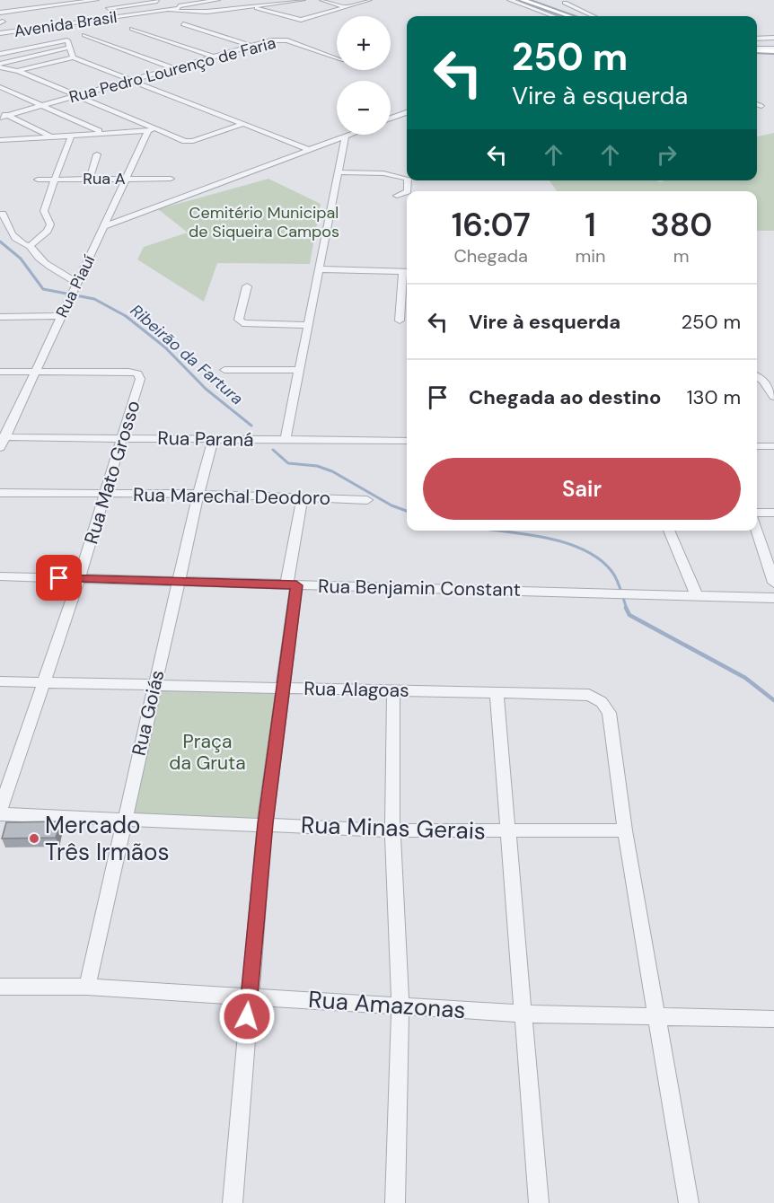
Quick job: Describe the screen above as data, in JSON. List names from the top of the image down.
{
  "streets": {
    "street": [
      "Avenida Brasil",
      "Rua Pedro Lourenço de Faria",
      "Rua A",
      "Rua Piauí",
      "Rua Paraná",
      "Rua Mato Grosso",
      "Rua Marechal Deodoro",
      "Rua Benjamin Constant",
      "Rua Alagoas",
      "Rua Goiás",
      "Rua Minas Gerais",
      "Rua Amazonas"
    ]
  },
  "crossings": [
    ["Rua A", "Rua Piauí"],
    ["Rua Piauí", "Rua Paraná"],
    ["Rua Piauí", "Rua Mato Grosso"],
    ["Rua Paraná", "Rua Mato Grosso"],
    ["Rua Paraná", "Rua Goiás"],
    ["Rua Mato Grosso", "Rua Marechal Deodoro"],
    ["Rua Mato Grosso", "Rua Benjamin Constant"],
    ["Rua Mato Grosso", "Rua Alagoas"],
    ["Rua Mato Grosso", "Rua Minas Gerais"],
    ["Rua Marechal Deodoro", "Rua Goiás"],
    ["Rua Benjamin Constant", "Rua Goiás"],
    ["Rua Alagoas", "Rua Goiás"],
    ["Rua Alagoas", "Rua Minas Gerais"],
    ["Rua Goiás", "Rua Minas Gerais"],
    ["Rua Goiás", "Rua Amazonas"]
  ],
  "water": ["Ribeirão da Fartura"],
  "parks": ["Cemitério Municipal de Siqueira Campos", "Praça da Gruta"],
  "places": ["Mercado Três Irmãos"],
  "page": {
    "map_buttons": ["+", "−"],
    "turn": ["250 m", "Vire à esquerda"],
    "eta": [
      "16:07",
      "Chegada",
      "1",
      "min",
      "380",
      "m"
    ],
    "list": [
      {
        "name": "Vire à esquerda",
        "value": "250 m"
      },
      {
        "name": "Chegada ao destino",
        "value": "130 m"
      }
    ],
    "buttons": "Sair"
  }
}
